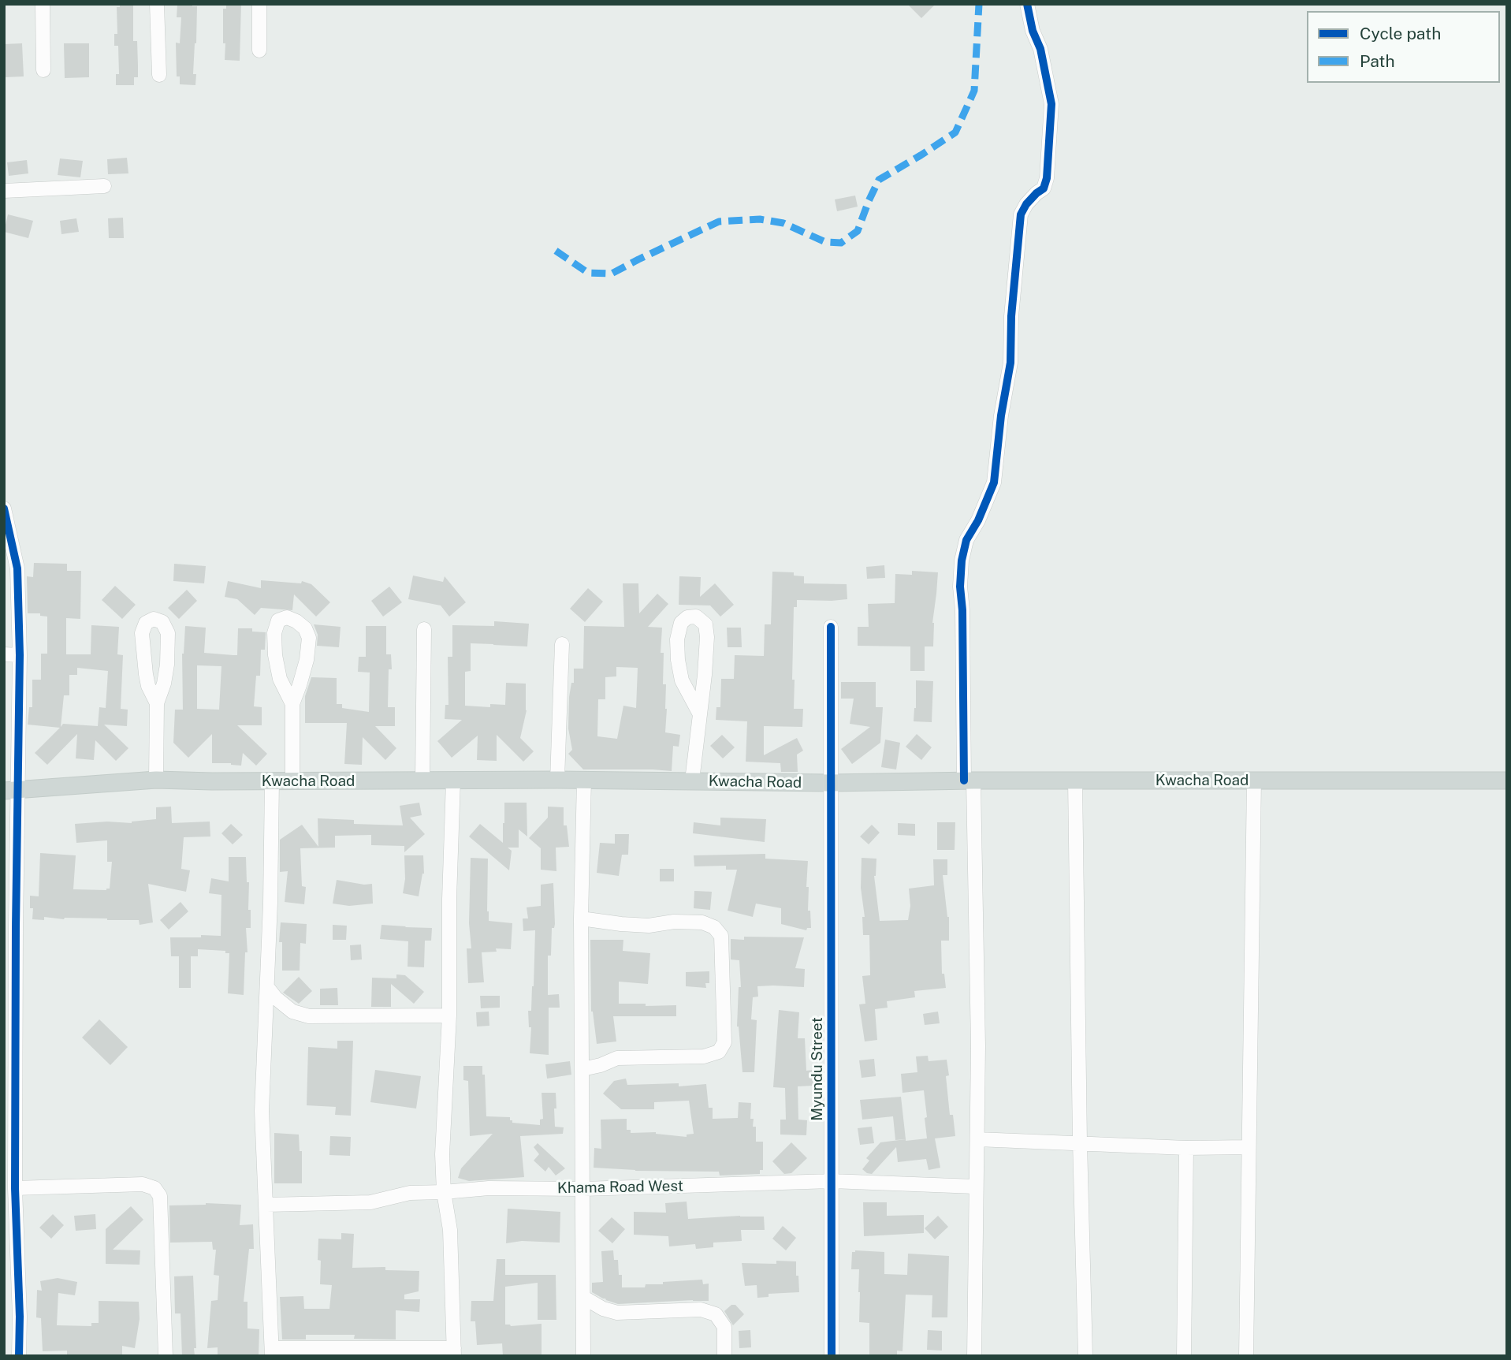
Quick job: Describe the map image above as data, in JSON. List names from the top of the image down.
{
  "streets": {
    "main road": ["Kwacha Road"],
    "street": ["Myundu Street", "Khama Road West"]
  },
  "crossings": [
    ["Kwacha Road", "Myundu Street"],
    ["Myundu Street", "Khama Road West"]
  ],
  "legend": ["Cycle path", "Path"]
}
